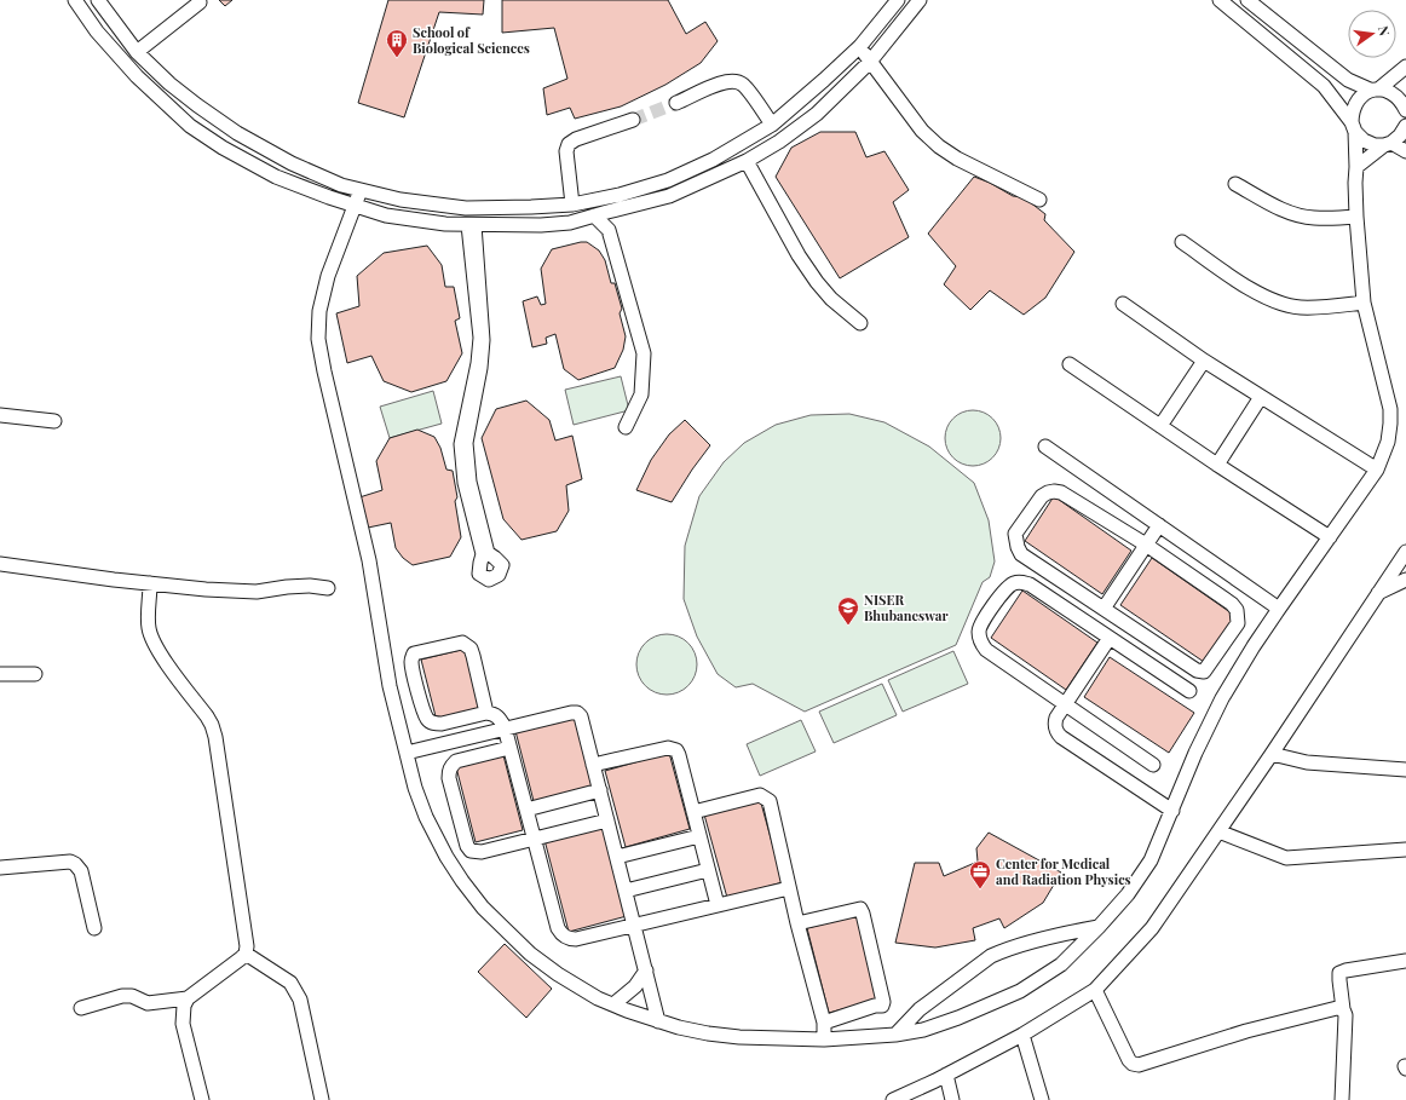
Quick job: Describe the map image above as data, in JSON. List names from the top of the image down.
{
  "places": {
    "building": ["School of Biological Sciences"],
    "school or university": ["NISER Bhubaneswar"],
    "office": ["Center for Medical and Radiation Physics"]
  },
  "north": "right"
}
